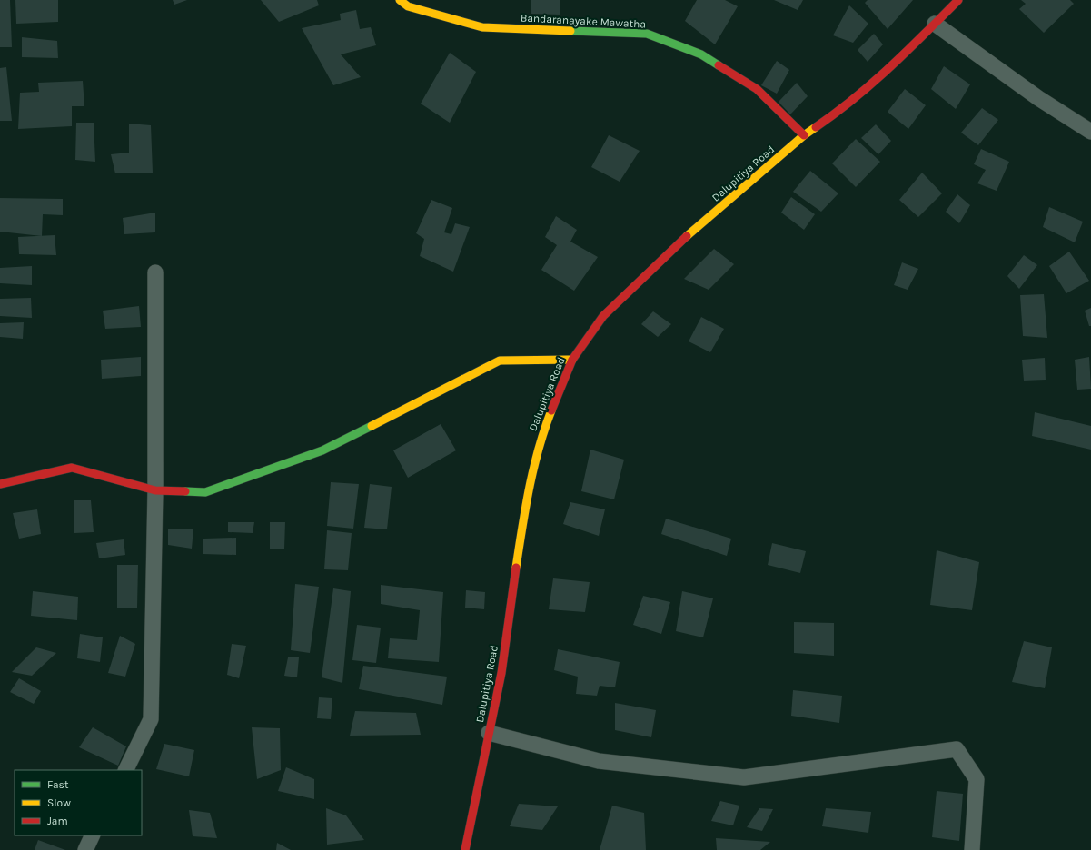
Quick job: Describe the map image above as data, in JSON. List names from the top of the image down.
{
  "streets": {
    "street": ["Bandaranayake Mawatha", "Dalupitiya Road"]
  },
  "crossings": [
    ["Bandaranayake Mawatha", "Dalupitiya Road"]
  ],
  "legend": ["Fast", "Slow", "Jam"]
}
